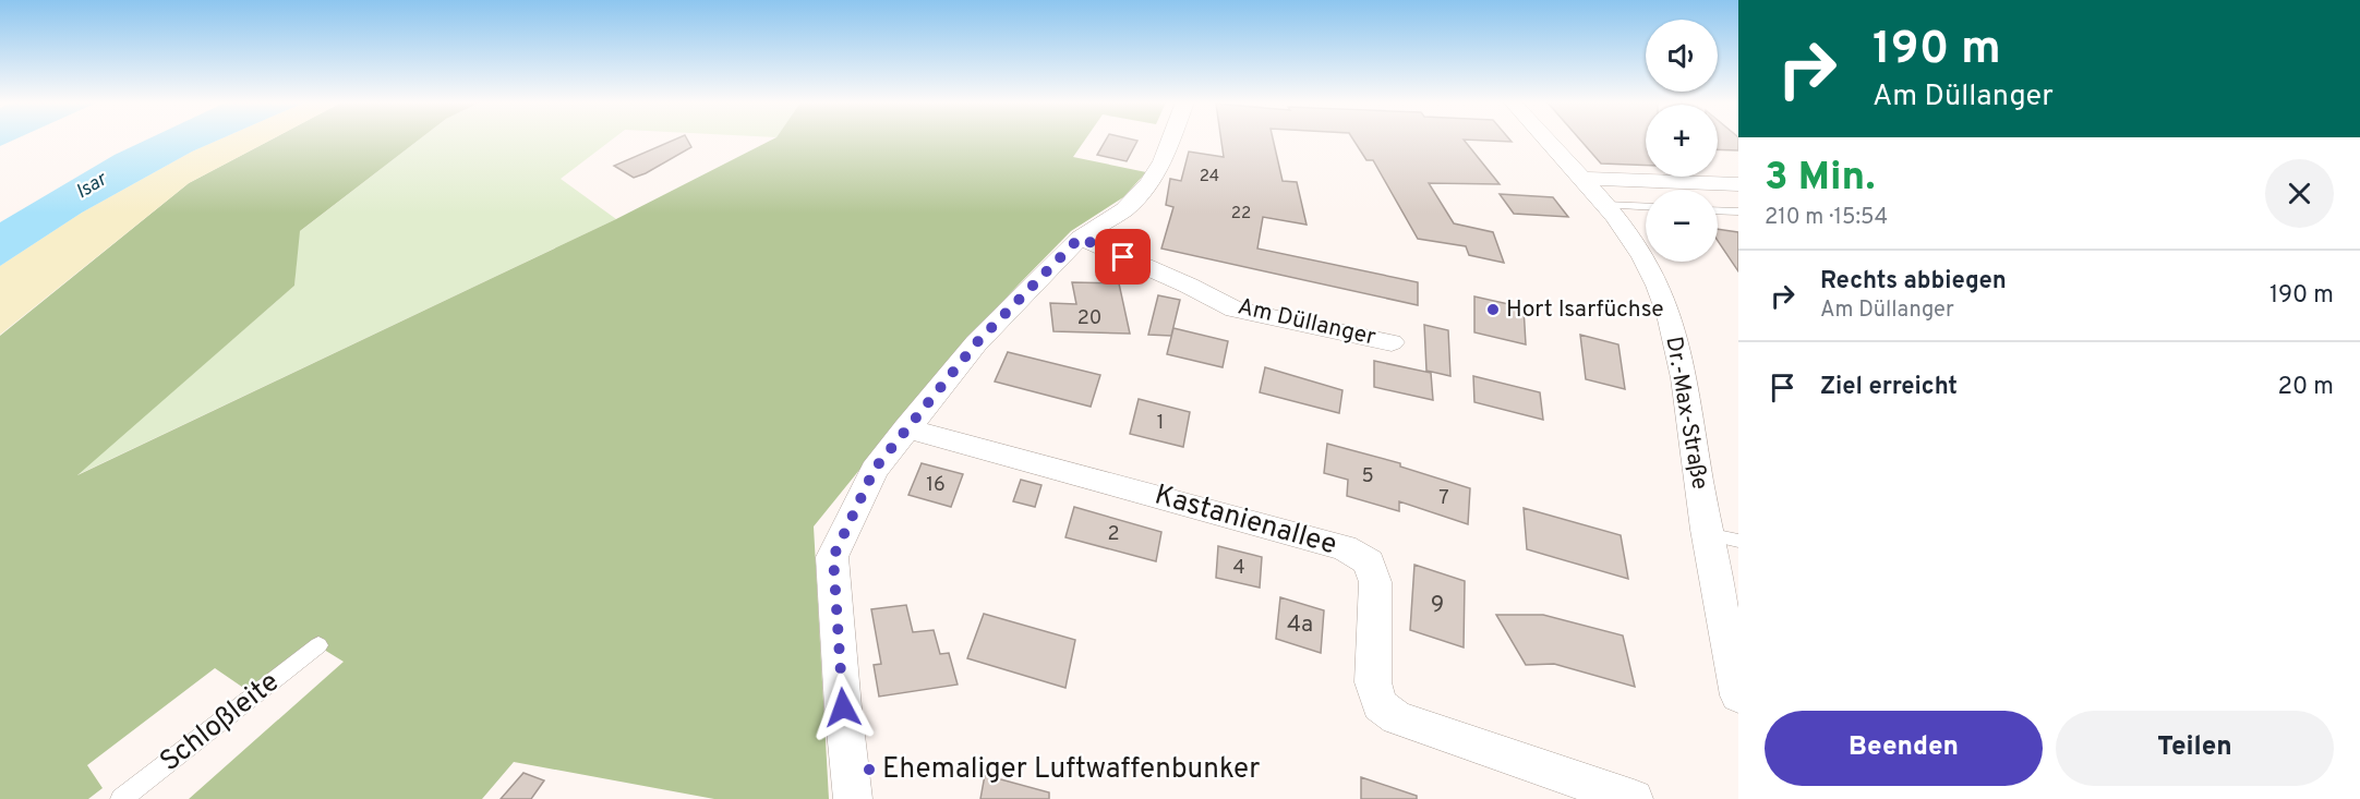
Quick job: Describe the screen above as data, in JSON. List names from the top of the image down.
{
  "streets": {
    "street": ["Am Düllanger", "Dr.-Max-Straße", "Kastanienallee"],
    "lane": ["Schloßleite"]
  },
  "water": ["Isar"],
  "places": ["Hort Isarfüchse", "Ehemaliger Luftwaffenbunker"],
  "house_numbers": [
    "24",
    "22",
    "20",
    "1",
    "5",
    "16",
    "7",
    "2",
    "4",
    "9",
    "4a"
  ],
  "page": {
    "turn": ["190 m", "Am Düllanger"],
    "map_buttons": ["+", "−"],
    "heading": ["3 Min.", "210 m · 15:54"],
    "list": [
      {
        "name": "Rechts abbiegen",
        "note": "Am Düllanger",
        "value": "190 m"
      },
      {
        "name": "Ziel erreicht",
        "value": "20 m"
      }
    ],
    "buttons": ["Beenden", "Teilen"]
  }
}
